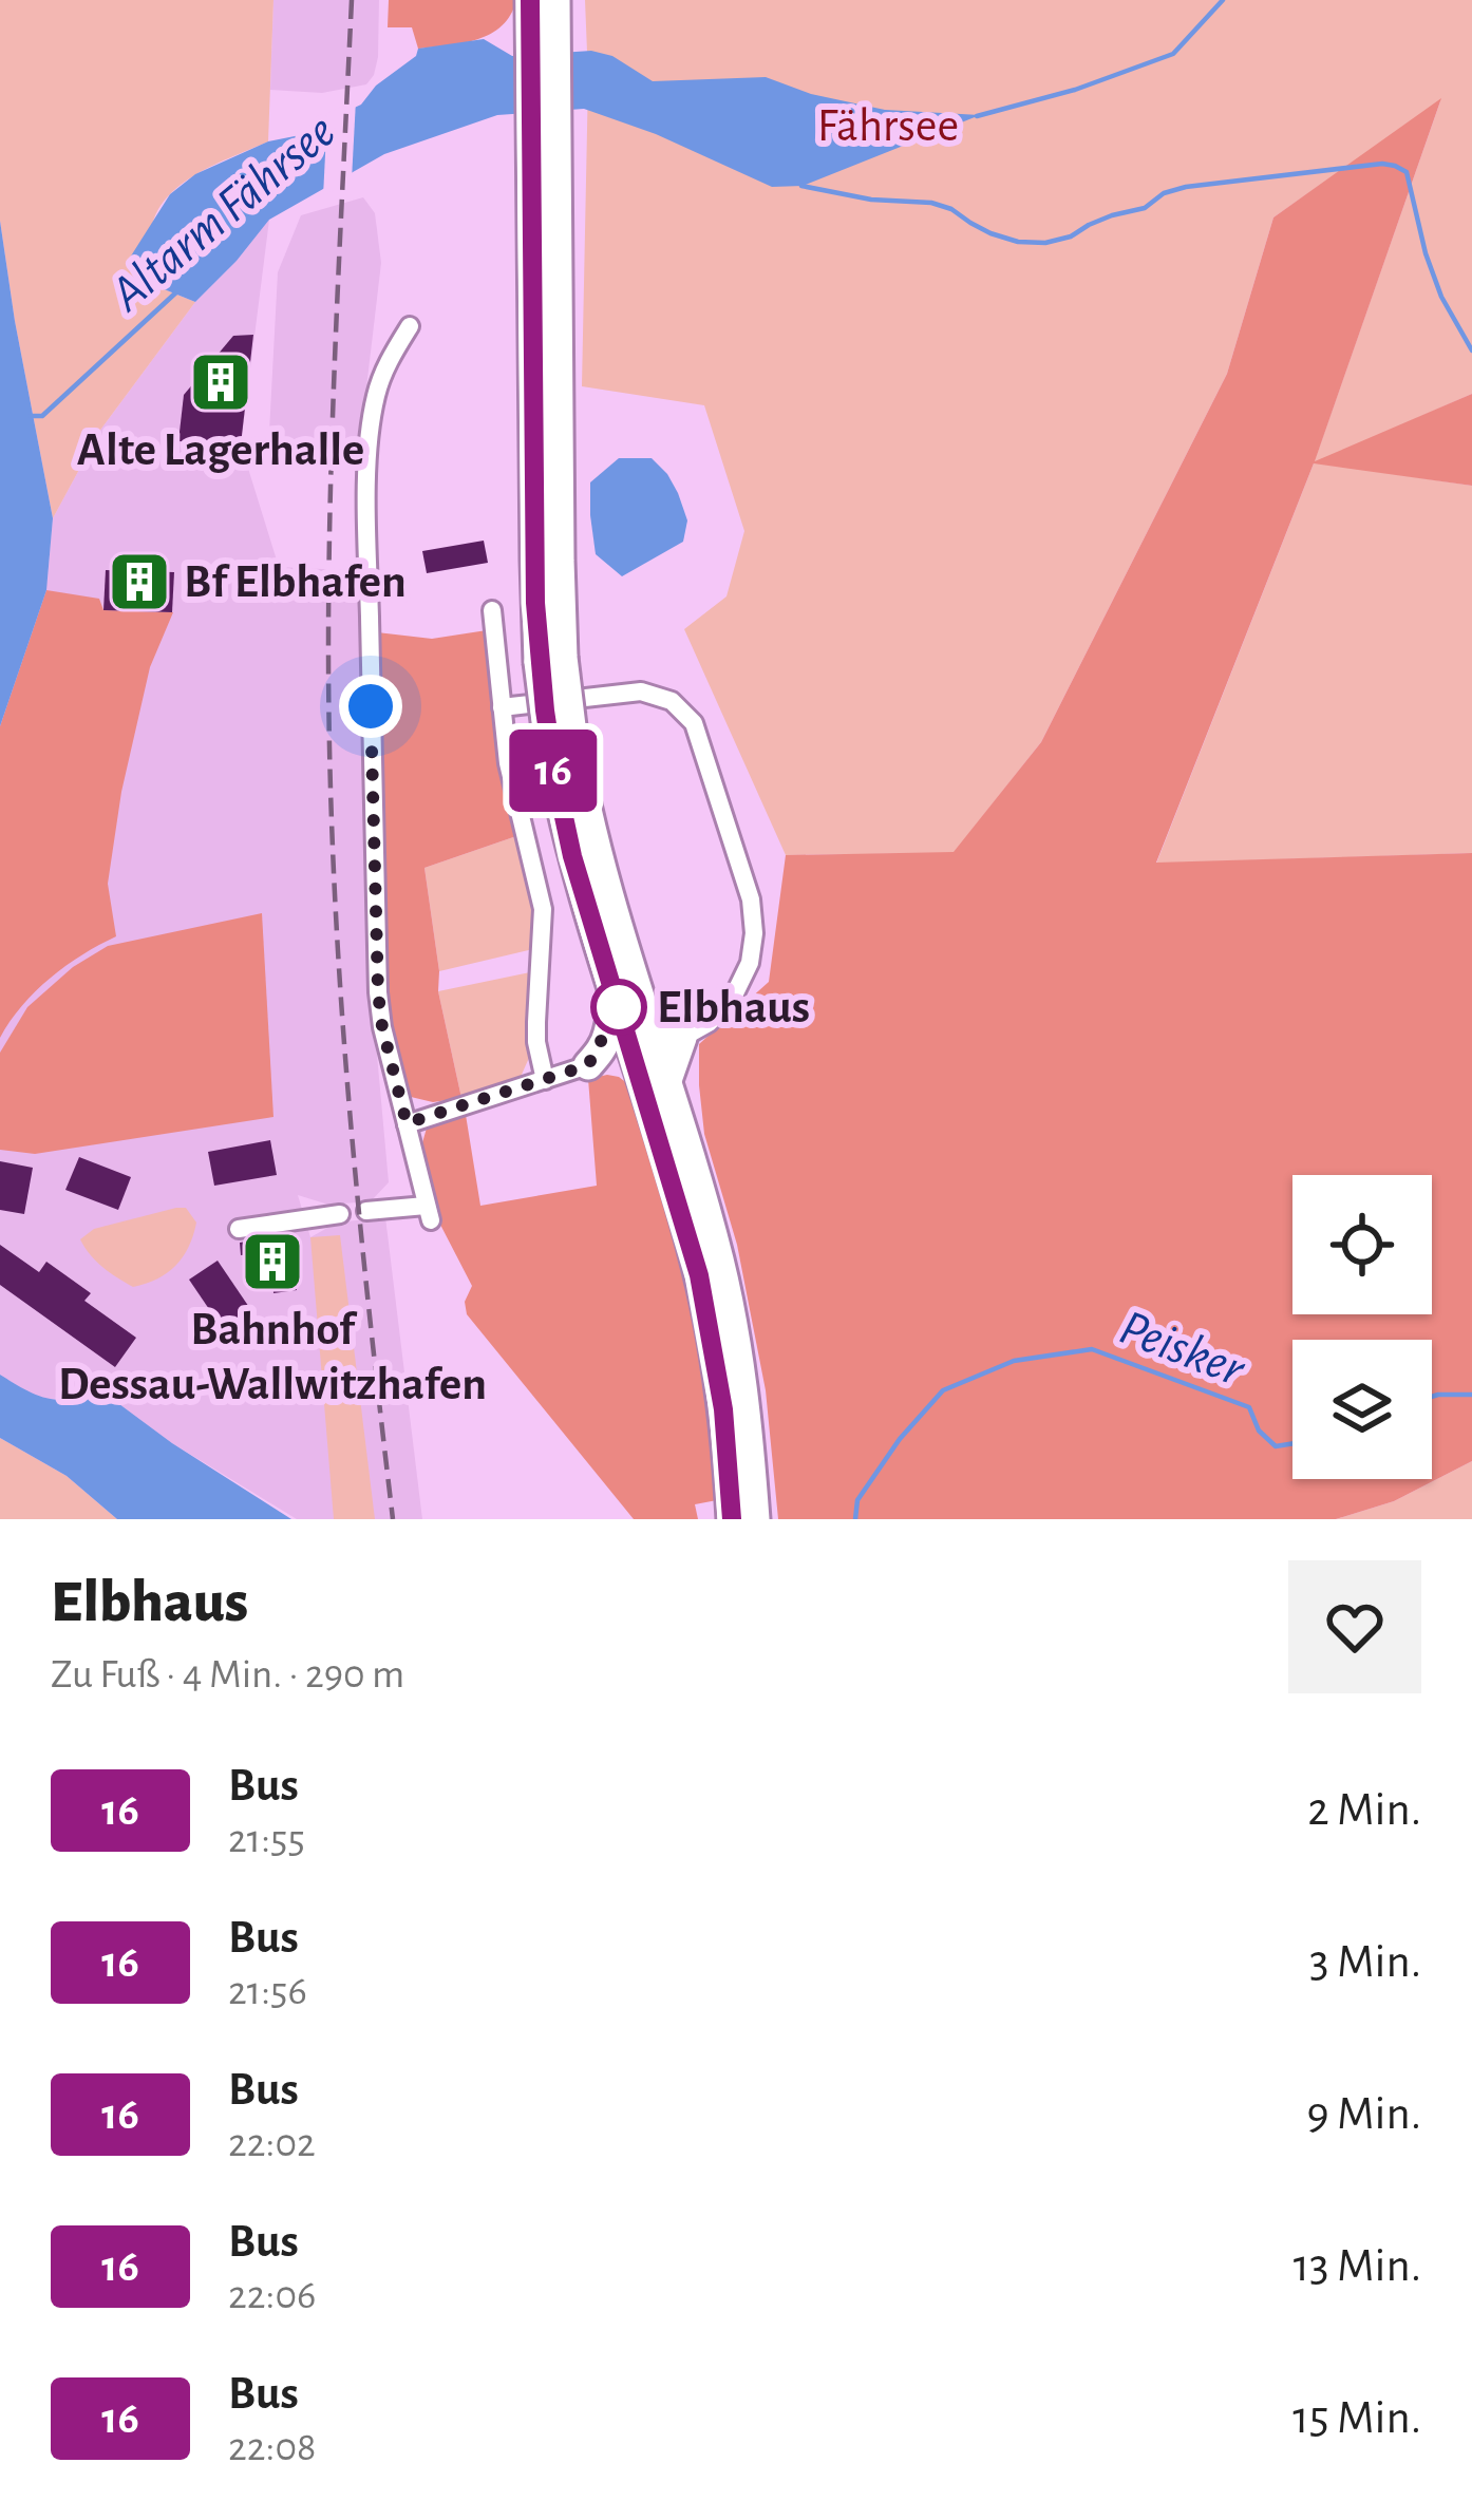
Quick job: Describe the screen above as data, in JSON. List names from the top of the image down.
{
  "water": ["Altarm Fährsee", "Peisker"],
  "parks": ["Fährsee"],
  "places": {
    "building": ["Alte Lagerhalle", "Bf Elbhafen", "Bahnhof Dessau-Wallwitzhafen"],
    "other": ["Elbhaus"]
  },
  "lines": ["bus line 16"],
  "page": {
    "on_map": "16",
    "heading": ["Elbhaus", "Zu Fuß · 4 Min. · 290 m"],
    "list": [
      {
        "mark": "16",
        "name": "Bus",
        "note": "21:55",
        "value": "2 Min."
      },
      {
        "mark": "16",
        "name": "Bus",
        "note": "21:56",
        "value": "3 Min."
      },
      {
        "mark": "16",
        "name": "Bus",
        "note": "22:02",
        "value": "9 Min."
      },
      {
        "mark": "16",
        "name": "Bus",
        "note": "22:06",
        "value": "13 Min."
      },
      {
        "mark": "16",
        "name": "Bus",
        "note": "22:08",
        "value": "15 Min."
      }
    ]
  }
}
